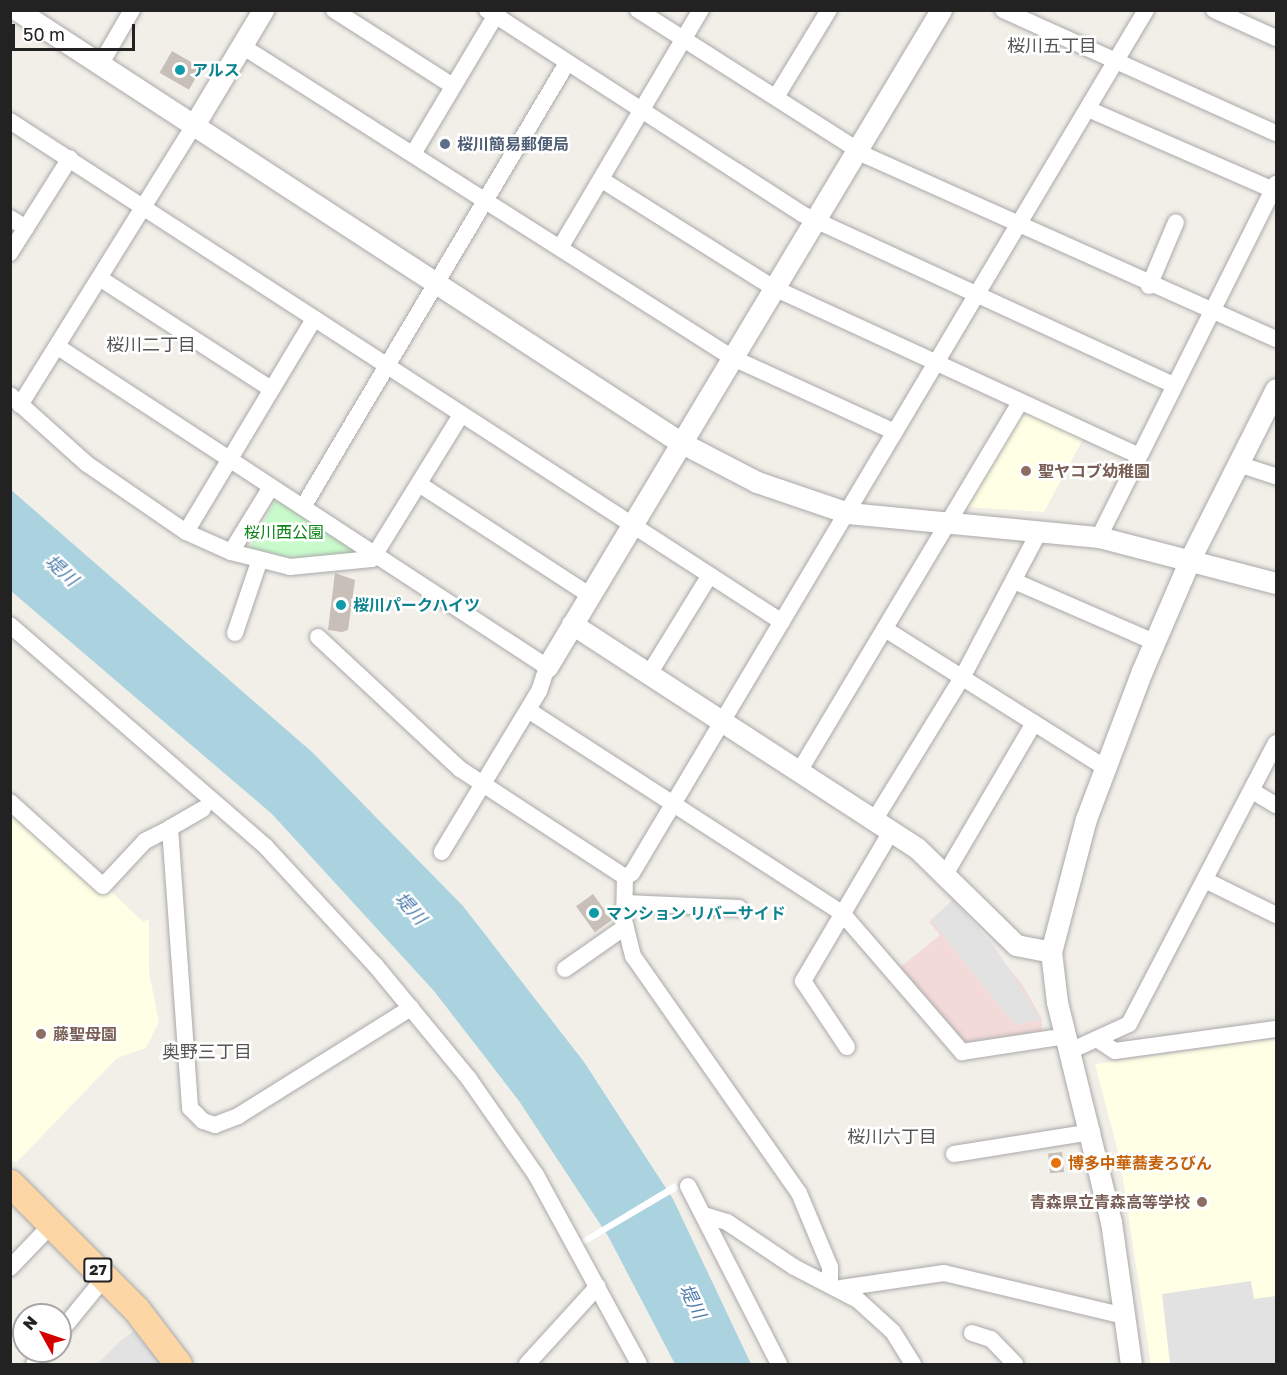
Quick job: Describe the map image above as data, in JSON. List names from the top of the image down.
{
  "streets": {
    "main road": ["27"]
  },
  "districts": [
    "桜川五丁目",
    "桜川二丁目",
    "奥野三丁目",
    "桜川六丁目"
  ],
  "water": ["堤川"],
  "parks": ["桜川西公園"],
  "places": [
    "アルス",
    "桜川簡易郵便局",
    "聖ヤコブ幼稚園",
    "桜川パークハイツ",
    "マンション リバーサイド",
    "藤聖母園",
    "博多中華蕎麦ろびん",
    "青森県立青森高等学校"
  ],
  "scale_bar": "50 m",
  "north": "top left"
}
